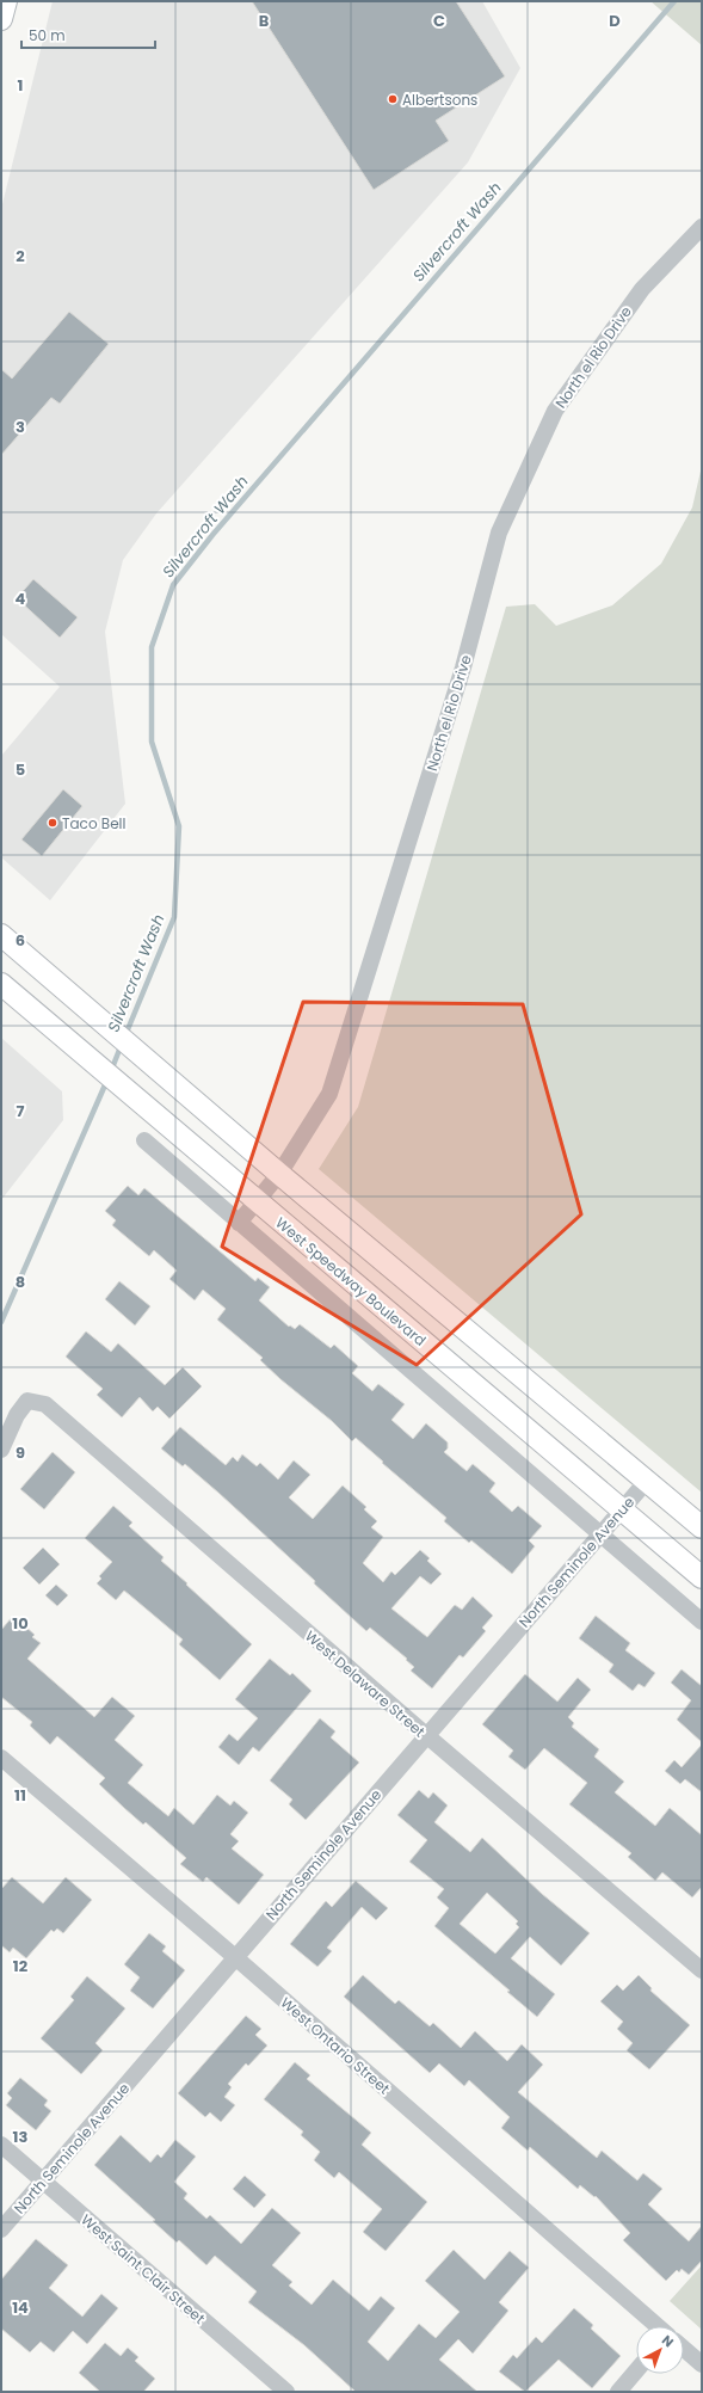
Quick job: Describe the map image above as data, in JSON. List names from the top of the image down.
{
  "streets": {
    "main road": ["West Speedway Boulevard"],
    "street": [
      "North el Rio Drive",
      "North Seminole Avenue",
      "West Delaware Street",
      "West Ontario Street",
      "West Saint Clair Street"
    ]
  },
  "crossings": [
    ["North el Rio Drive", "West Speedway Boulevard"],
    ["West Speedway Boulevard", "North Seminole Avenue"],
    ["North Seminole Avenue", "West Delaware Street"],
    ["North Seminole Avenue", "West Ontario Street"],
    ["North Seminole Avenue", "West Saint Clair Street"]
  ],
  "water": ["Silvercroft Wash"],
  "places": ["Albertsons", "Taco Bell"],
  "scale_bar": "50 m",
  "north": "top right",
  "grid": {
    "columns": ["B", "C", "D"],
    "rows": [
      "1",
      "2",
      "3",
      "4",
      "5",
      "6",
      "7",
      "8",
      "9",
      "10",
      "11",
      "12",
      "13",
      "14"
    ]
  }
}
